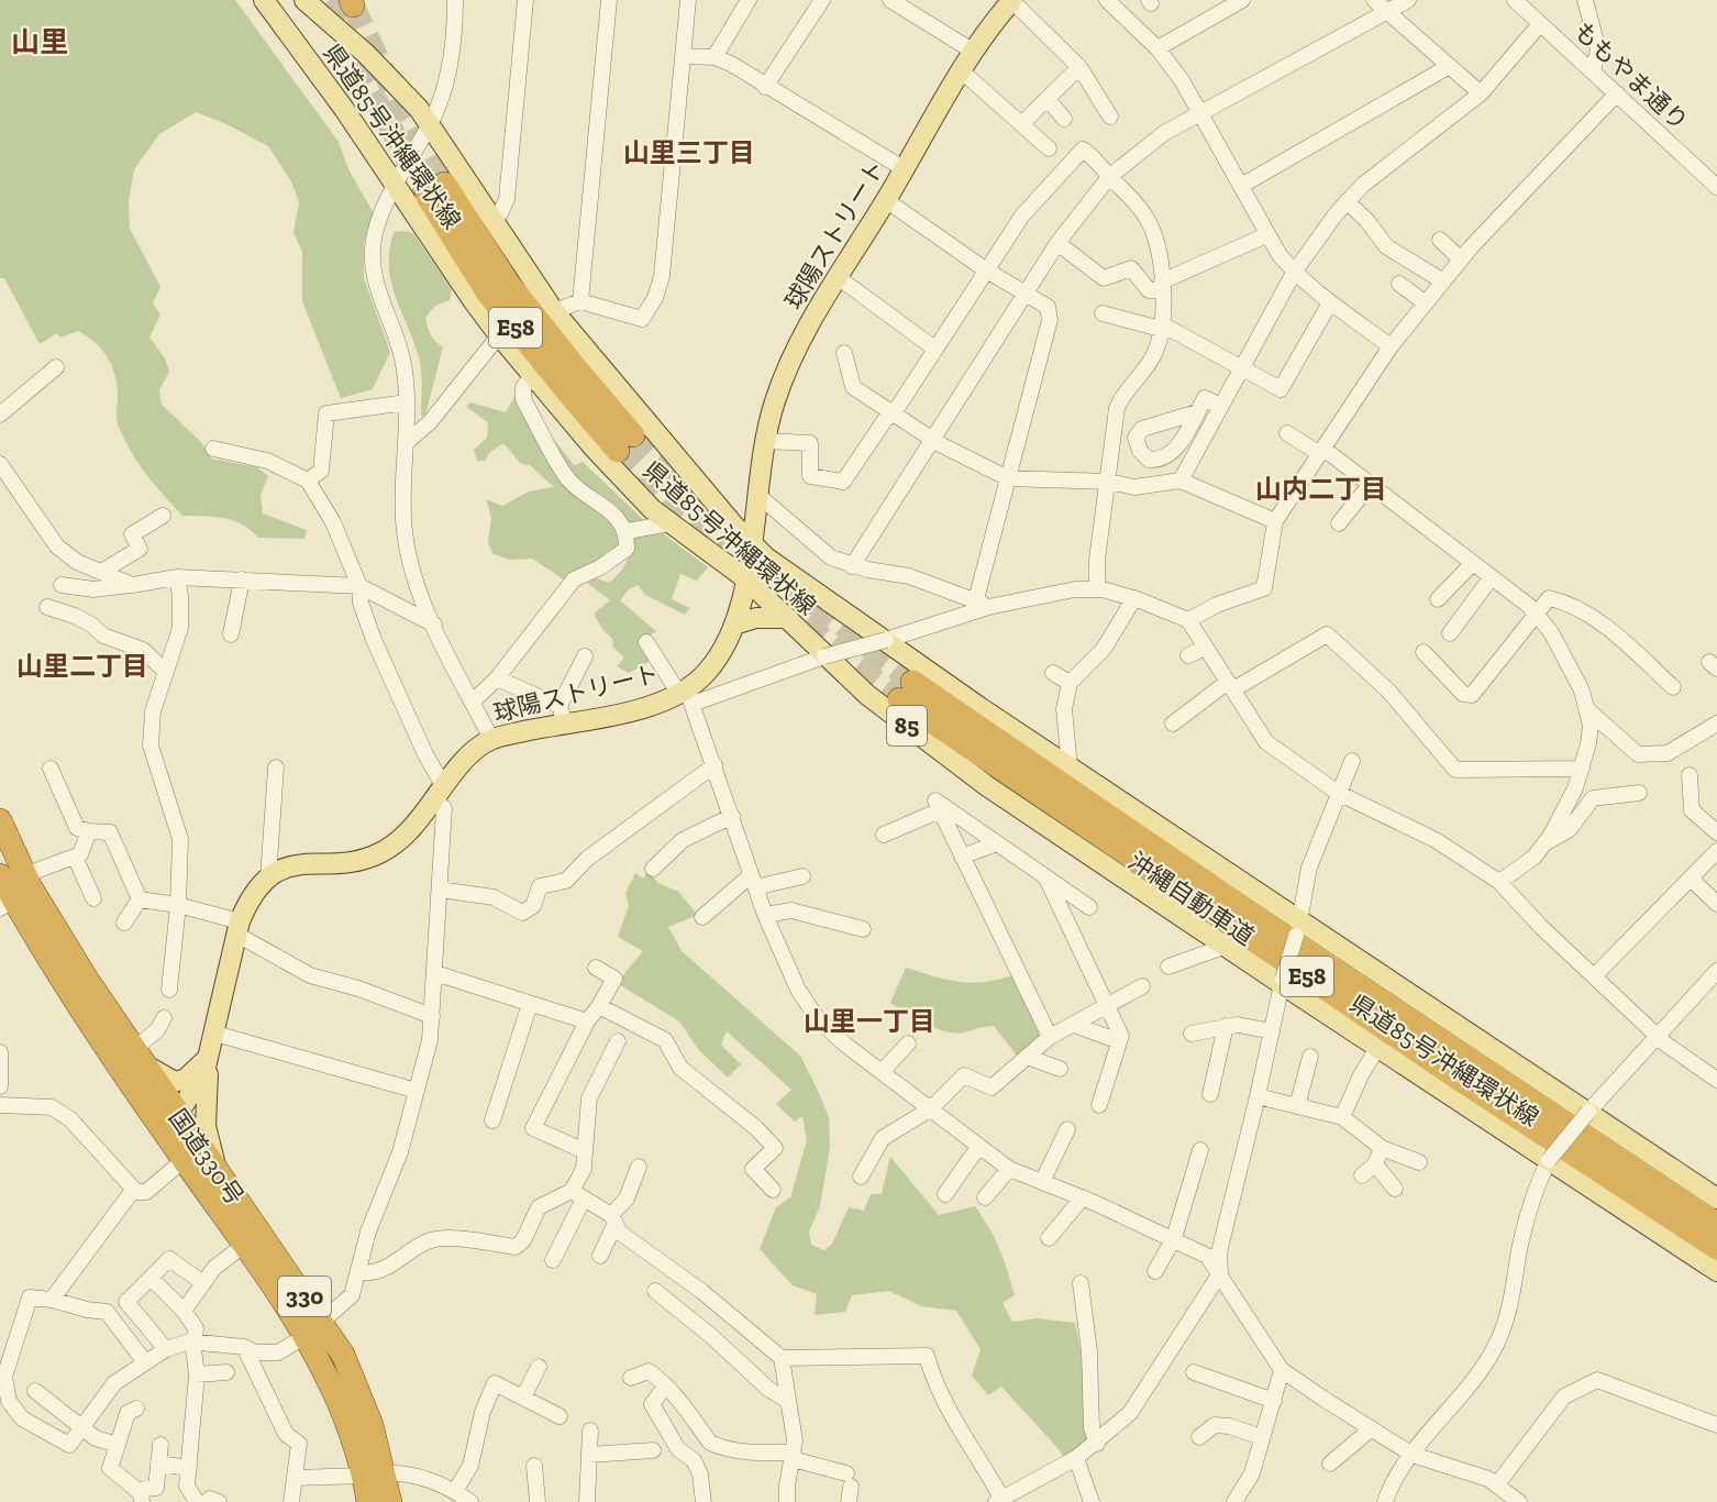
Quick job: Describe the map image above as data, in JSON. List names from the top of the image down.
{
  "streets": {
    "highway": [
      "E58",
      "沖縄自動車道",
      "国道330号",
      "330"
    ],
    "main road": ["県道85号沖縄環状線", "球陽ストリート", "85"],
    "street": ["ももやま通り"]
  },
  "crossings": [
    ["県道85号沖縄環状線", "球陽ストリート"],
    ["球陽ストリート", "国道330号"]
  ],
  "districts": [
    "山里",
    "山里三丁目",
    "山内二丁目",
    "山里二丁目",
    "山里一丁目"
  ]
}
